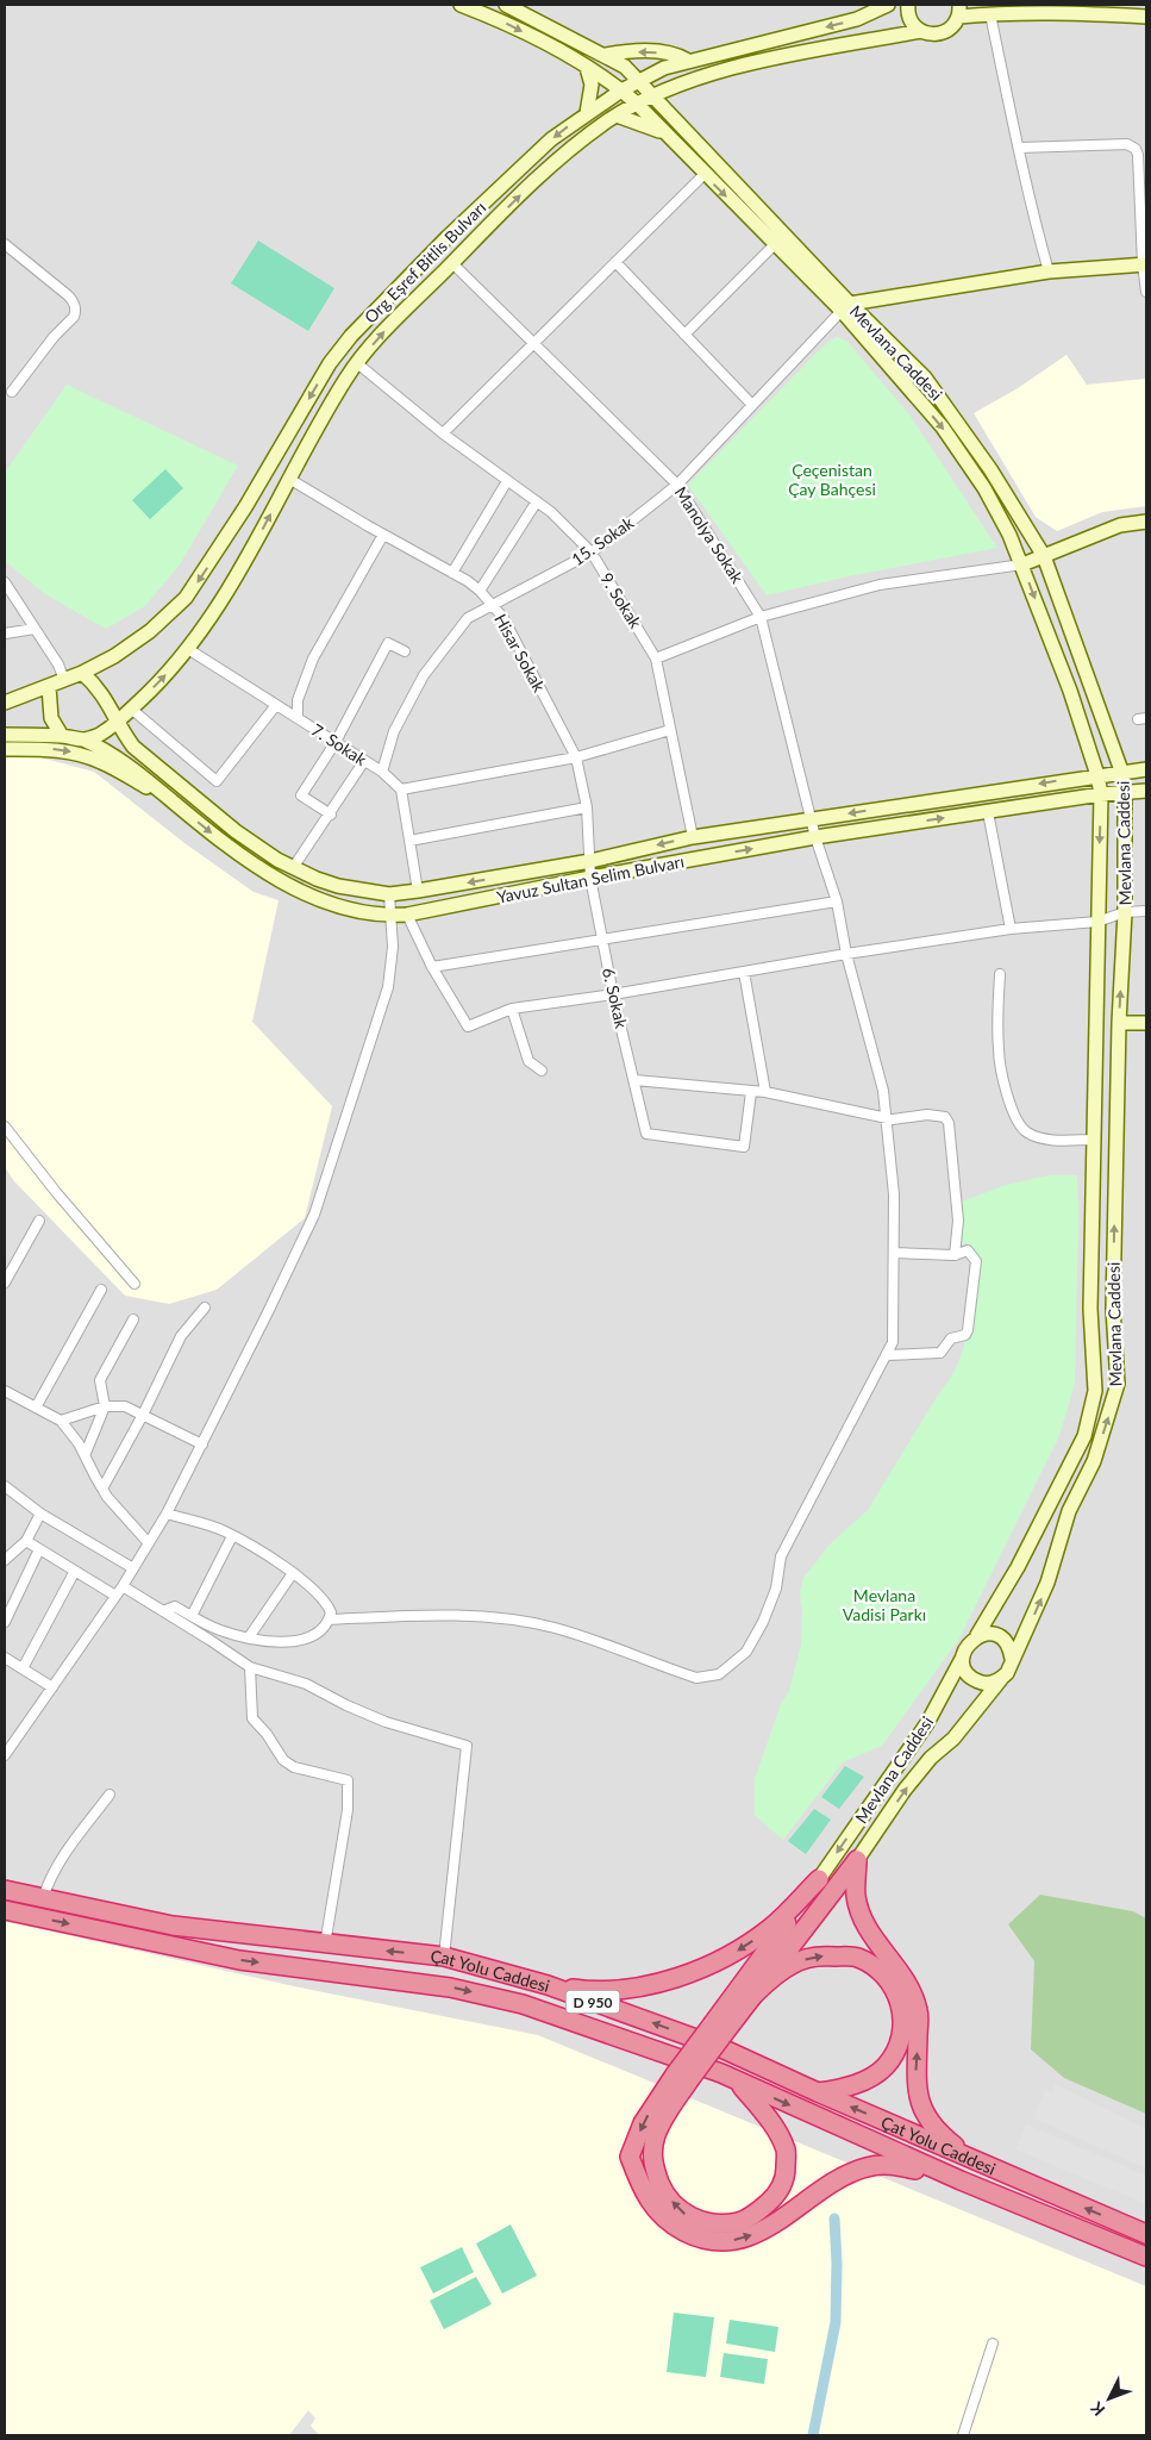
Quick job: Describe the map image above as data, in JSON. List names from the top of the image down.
{
  "streets": {
    "highway": ["Çat Yolu Caddesi", "D 950"],
    "main road": ["Org Eşref Bitlis Bulvarı", "Mevlana Caddesi", "Yavuz Sultan Selim Bulvarı"],
    "street": [
      "Manolya Sokak",
      "15. Sokak",
      "9. Sokak",
      "Hisar Sokak",
      "7. Sokak",
      "6. Sokak"
    ]
  },
  "crossings": [
    ["Org Eşref Bitlis Bulvarı", "Mevlana Caddesi"],
    ["Org Eşref Bitlis Bulvarı", "Yavuz Sultan Selim Bulvarı"],
    ["Mevlana Caddesi", "15. Sokak"],
    ["Mevlana Caddesi", "Yavuz Sultan Selim Bulvarı"],
    ["Manolya Sokak", "15. Sokak"],
    ["Manolya Sokak", "Yavuz Sultan Selim Bulvarı"],
    ["15. Sokak", "9. Sokak"],
    ["15. Sokak", "Hisar Sokak"],
    ["15. Sokak", "7. Sokak"],
    ["9. Sokak", "Yavuz Sultan Selim Bulvarı"],
    ["Hisar Sokak", "Yavuz Sultan Selim Bulvarı"],
    ["Hisar Sokak", "6. Sokak"],
    ["Yavuz Sultan Selim Bulvarı", "6. Sokak"]
  ],
  "parks": ["Çeçenistan Çay Bahçesi", "Mevlana Vadisi Parkı"],
  "north": "bottom left"
}
